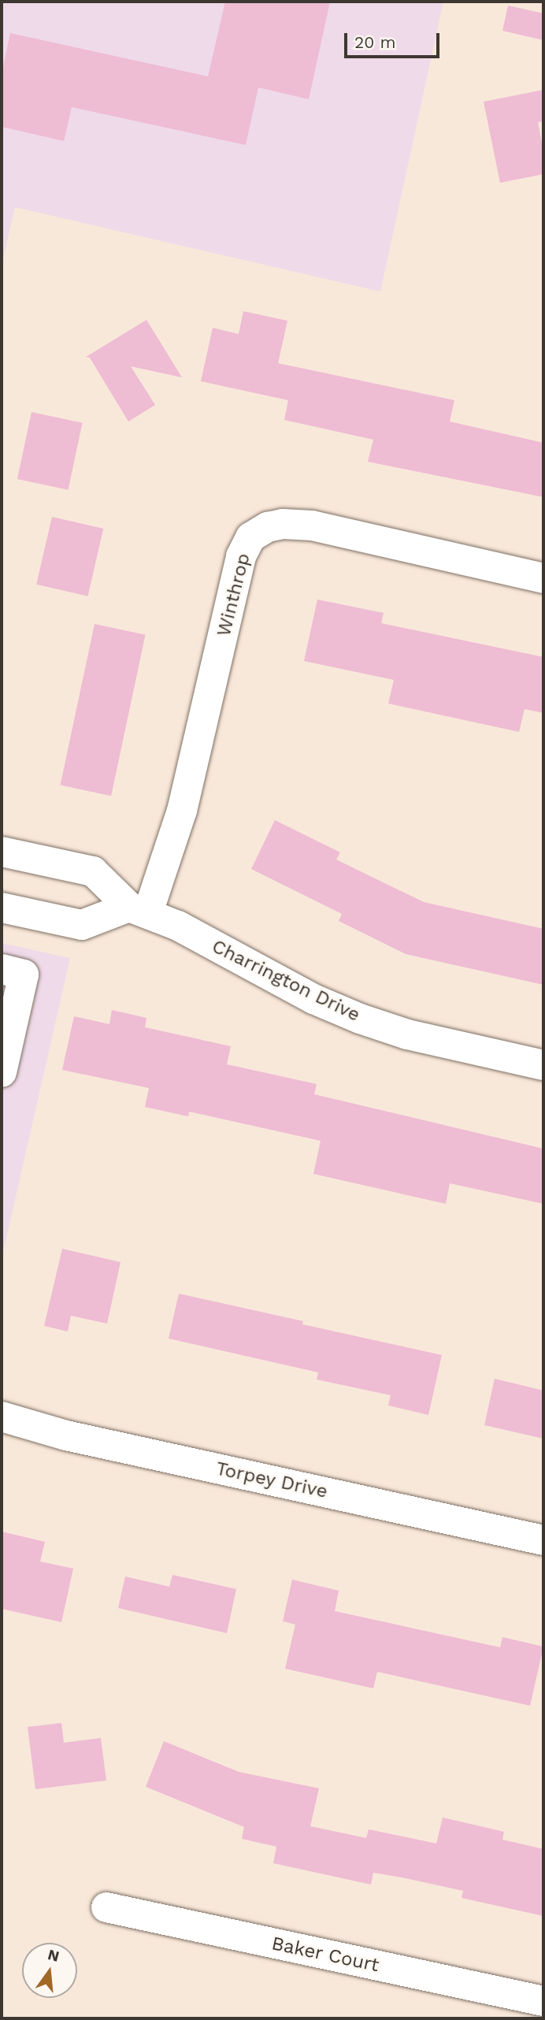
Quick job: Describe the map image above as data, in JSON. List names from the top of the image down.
{
  "streets": {
    "street": [
      "Winthrop",
      "Charrington Drive",
      "Torpey Drive",
      "Baker Court"
    ]
  },
  "crossings": [
    ["Winthrop", "Charrington Drive"]
  ],
  "scale_bar": "20 m",
  "north": "top"
}
